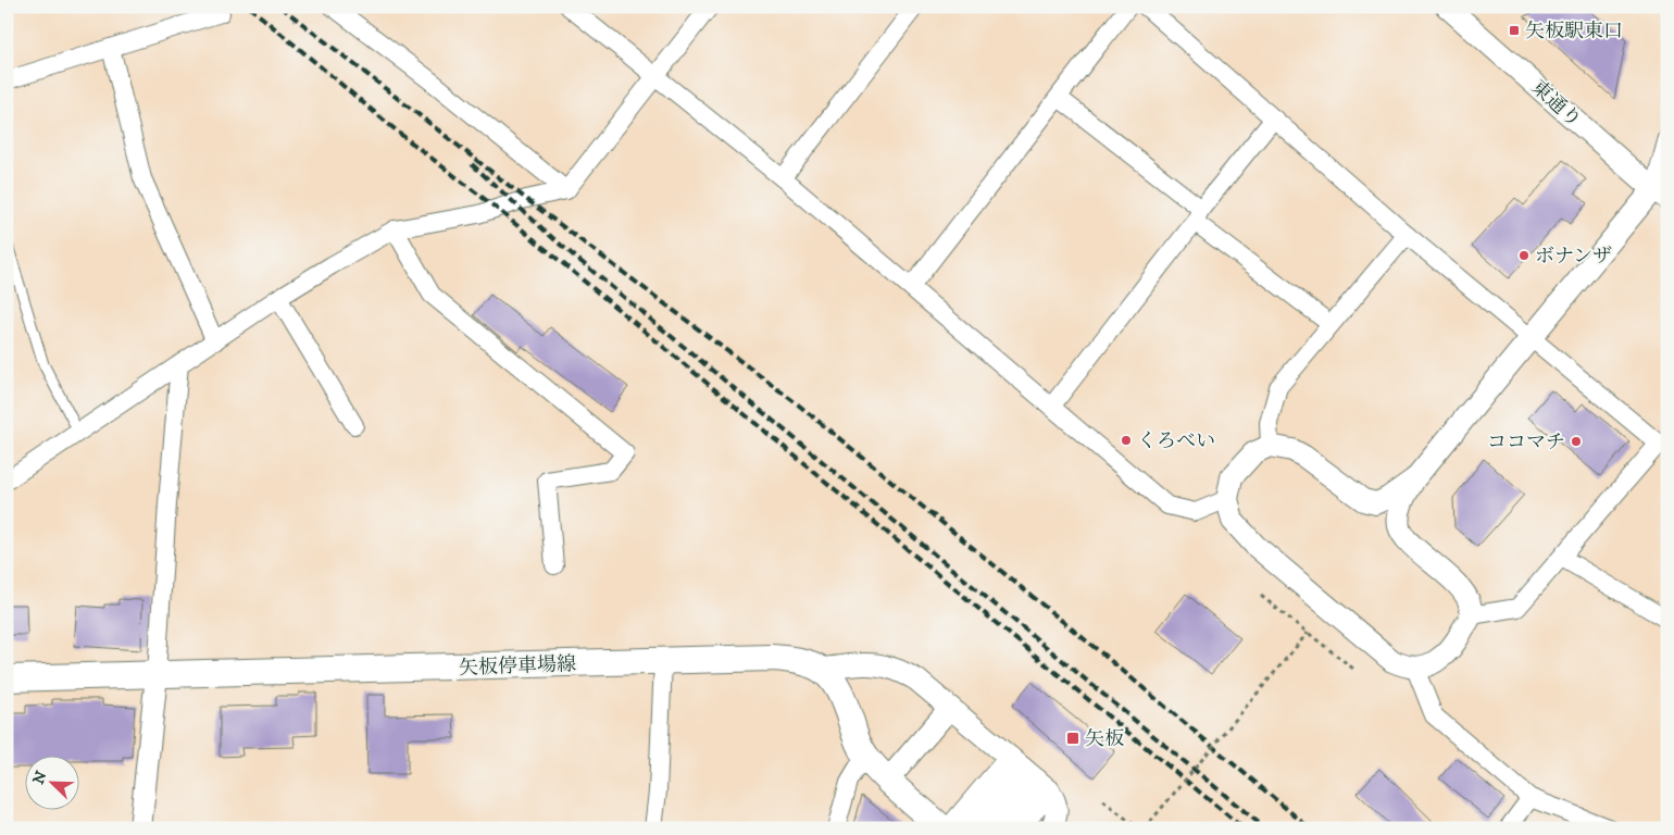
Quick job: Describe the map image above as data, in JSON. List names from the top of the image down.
{
  "streets": {
    "main road": ["矢板停車場線"],
    "street": ["東通り"]
  },
  "places": {
    "transit": ["矢板駅東口", "矢板"],
    "other": ["ボナンザ", "くろべい", "ココマチ"]
  },
  "north": "top left"
}
